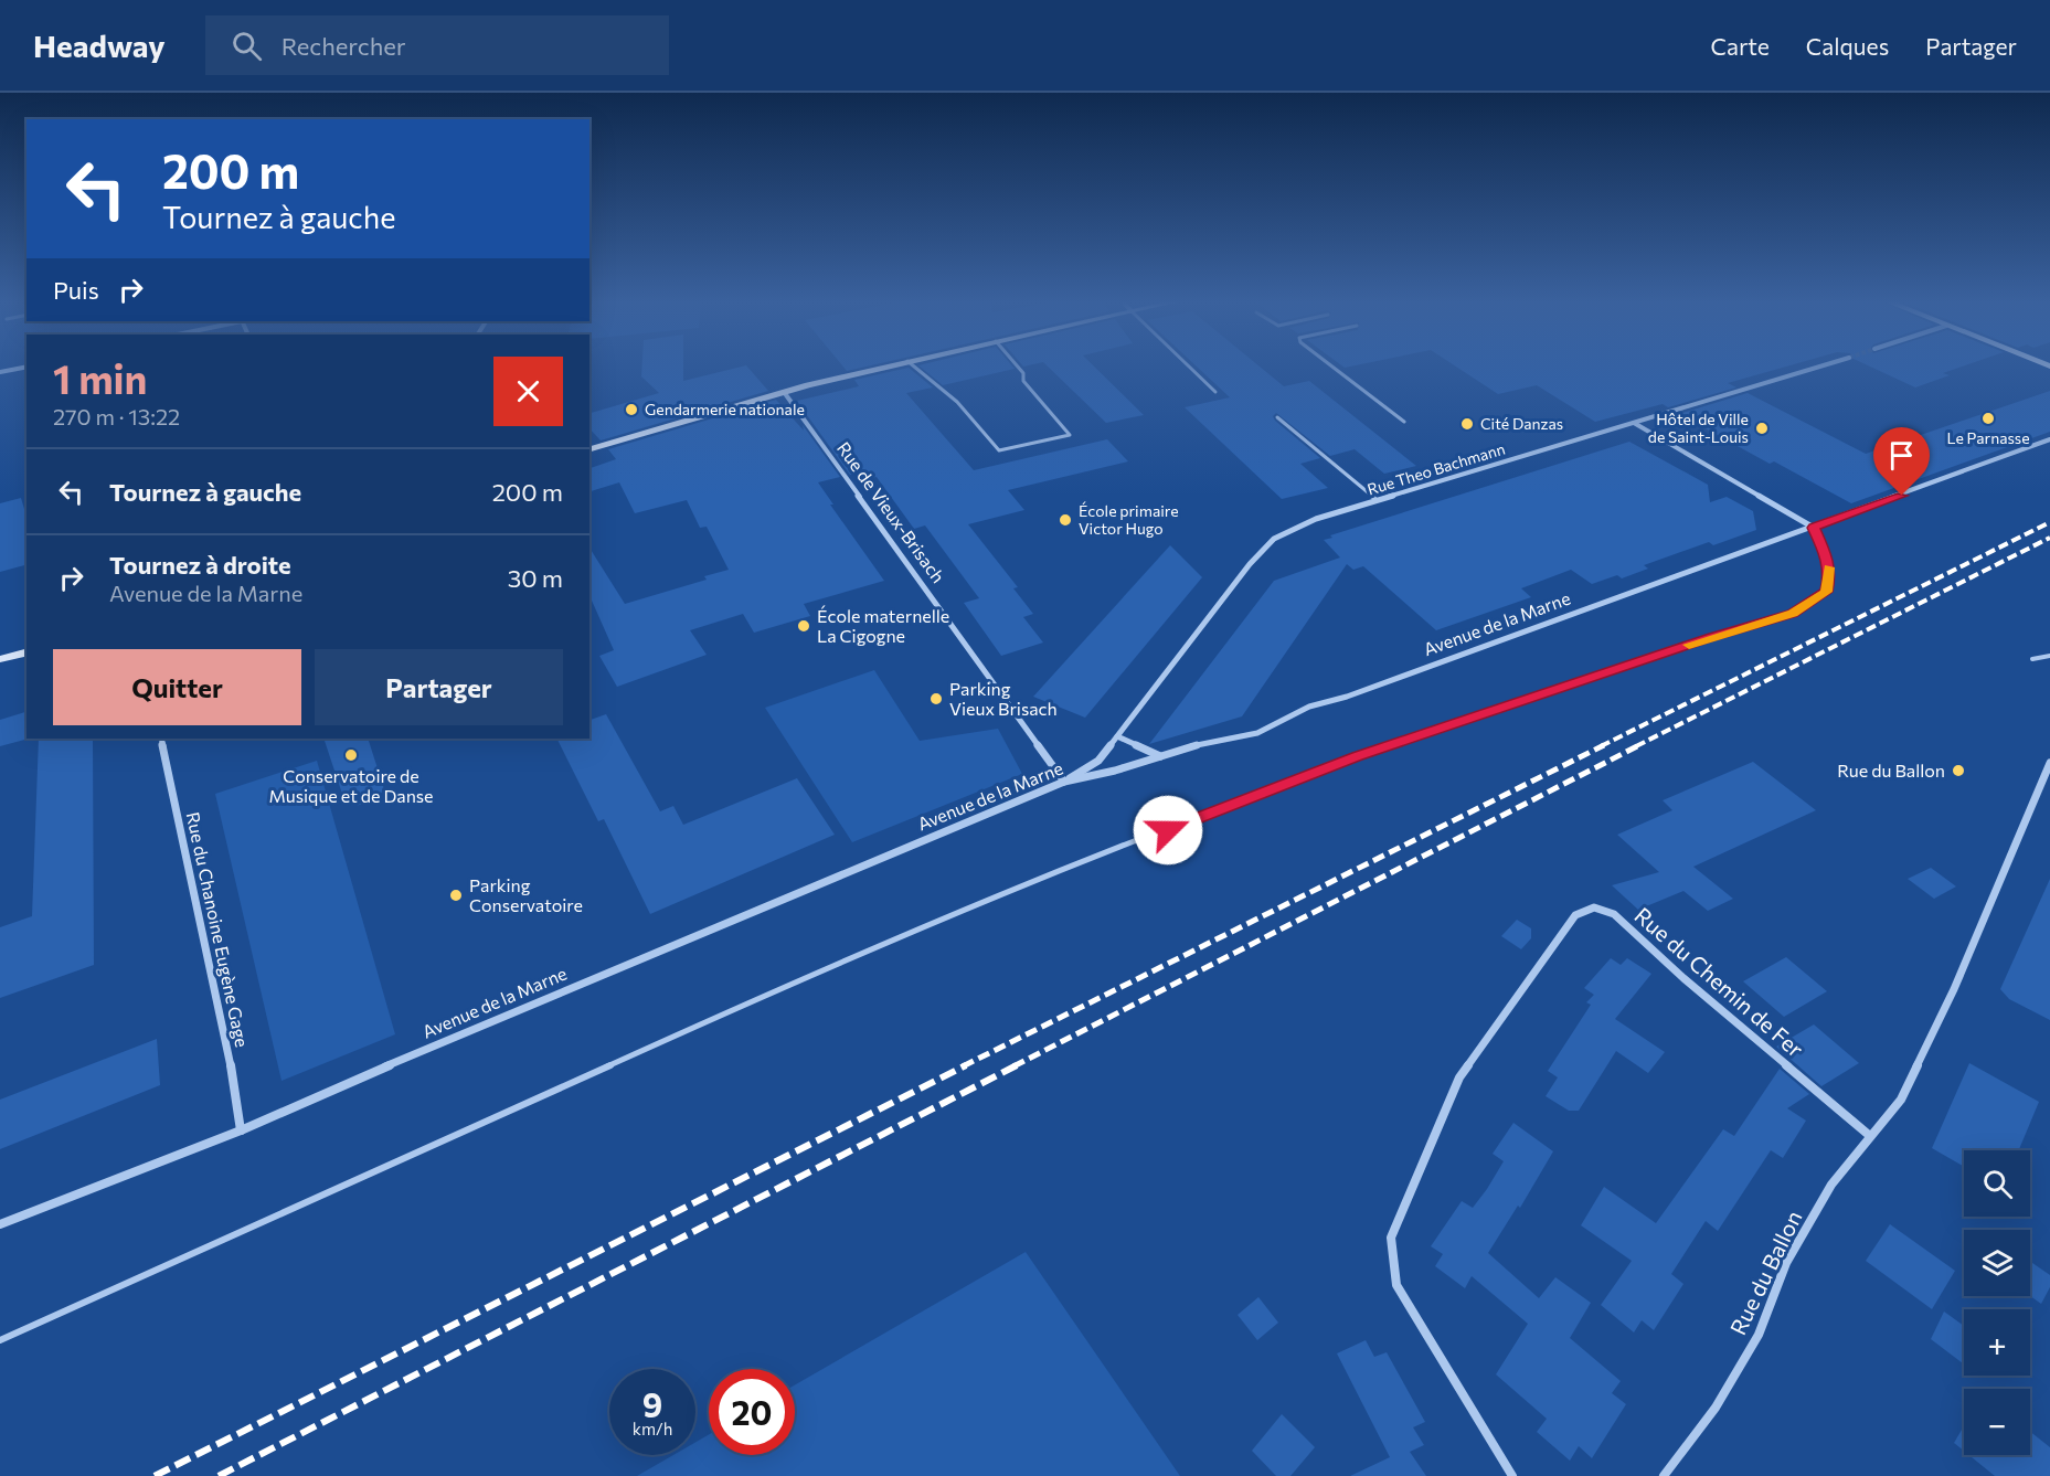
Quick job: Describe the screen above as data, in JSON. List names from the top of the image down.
{
  "streets": {
    "street": [
      "Rue Theo Bachmann",
      "Rue de Vieux-Brisach",
      "Avenue de la Marne",
      "Rue du Chanoine Eugène Gage",
      "Rue du Chemin de Fer",
      "Rue du Ballon"
    ]
  },
  "crossings": [
    ["Rue Theo Bachmann", "Rue de Vieux-Brisach"],
    ["Rue Theo Bachmann", "Avenue de la Marne"],
    ["Rue de Vieux-Brisach", "Avenue de la Marne"],
    ["Avenue de la Marne", "Rue du Chanoine Eugène Gage"],
    ["Rue du Chemin de Fer", "Rue du Ballon"]
  ],
  "places": [
    "Gendarmerie nationale",
    "Le Parnasse",
    "Cité Danzas",
    "Hôtel de Ville de Saint-Louis",
    "École primaire Victor Hugo",
    "École maternelle La Cigogne",
    "Parking Vieux Brisach",
    "Conservatoire de Musique et de Danse",
    "Rue du Ballon",
    "Parking Conservatoire"
  ],
  "page": {
    "header": "Headway",
    "search": "Rechercher",
    "nav": ["Carte", "Calques", "Partager"],
    "turn": ["200 m", "Tournez à gauche"],
    "then": "Puis",
    "heading": ["1 min", "270 m · 13:22"],
    "list": [
      {
        "name": "Tournez à gauche",
        "value": "200 m"
      },
      {
        "name": "Tournez à droite",
        "note": "Avenue de la Marne",
        "value": "30 m"
      }
    ],
    "buttons": ["Quitter", "Partager"],
    "map_buttons": ["+", "−"],
    "speed": "9 km/h",
    "limit": "20"
  }
}
